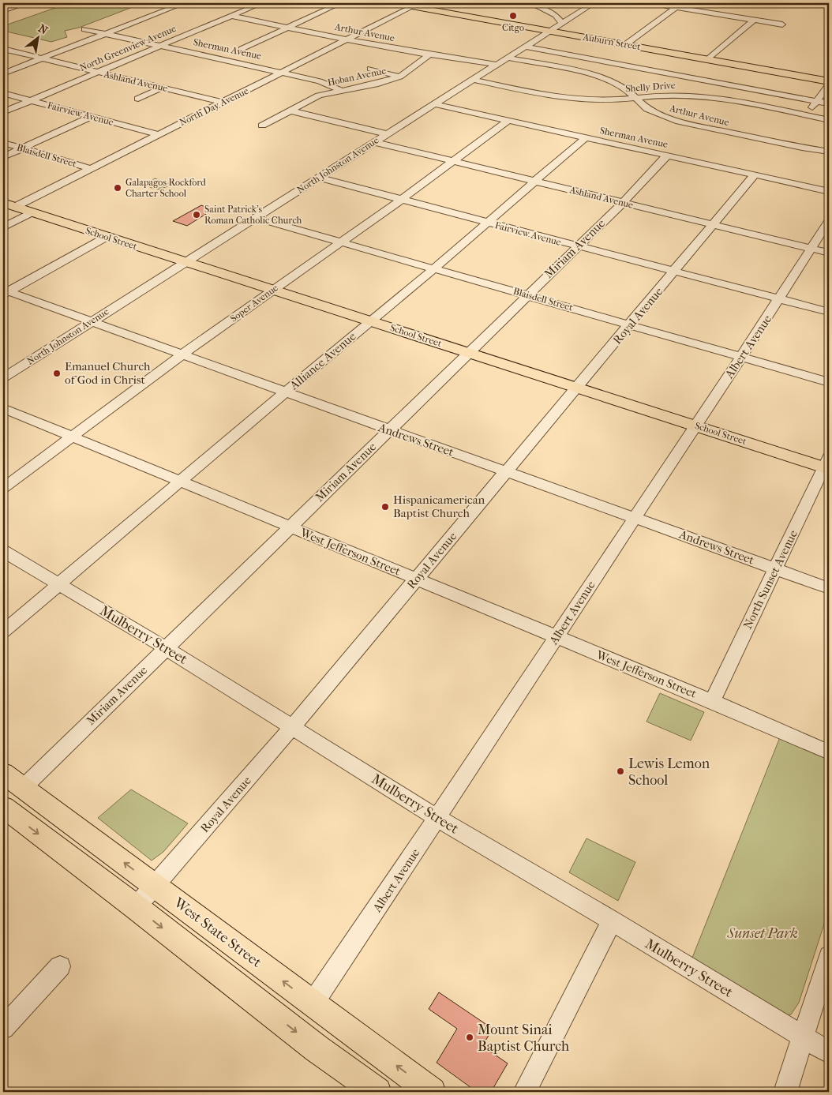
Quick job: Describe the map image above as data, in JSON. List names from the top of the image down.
{
  "streets": {
    "main road": ["Auburn Street", "School Street", "West State Street"],
    "street": [
      "Arthur Avenue",
      "North Greenview Avenue",
      "Sherman Avenue",
      "Hoban Avenue",
      "Ashland Avenue",
      "Shelly Drive",
      "North Day Avenue",
      "Fairview Avenue",
      "Blaisdell Street",
      "North Johnston Avenue",
      "Miriam Avenue",
      "Soper Avenue",
      "Royal Avenue",
      "Albert Avenue",
      "Alliance Avenue",
      "Andrews Street",
      "West Jefferson Street",
      "North Sunset Avenue",
      "Mulberry Street"
    ]
  },
  "crossings": [
    ["Arthur Avenue", "North Greenview Avenue"],
    ["Arthur Avenue", "Hoban Avenue"],
    ["Arthur Avenue", "Shelly Drive"],
    ["Arthur Avenue", "North Day Avenue"],
    ["Arthur Avenue", "North Johnston Avenue"],
    ["Auburn Street", "North Day Avenue"],
    ["Auburn Street", "North Johnston Avenue"],
    ["North Greenview Avenue", "Sherman Avenue"],
    ["North Greenview Avenue", "Ashland Avenue"],
    ["North Greenview Avenue", "Fairview Avenue"],
    ["Sherman Avenue", "Hoban Avenue"],
    ["Sherman Avenue", "North Day Avenue"],
    ["Sherman Avenue", "North Johnston Avenue"],
    ["Sherman Avenue", "Miriam Avenue"],
    ["Sherman Avenue", "Soper Avenue"],
    ["Sherman Avenue", "Royal Avenue"],
    ["Sherman Avenue", "Alliance Avenue"],
    ["Ashland Avenue", "North Day Avenue"],
    ["Ashland Avenue", "North Johnston Avenue"],
    ["Ashland Avenue", "Miriam Avenue"],
    ["Ashland Avenue", "Soper Avenue"],
    ["Ashland Avenue", "Royal Avenue"],
    ["Ashland Avenue", "Albert Avenue"],
    ["Ashland Avenue", "Alliance Avenue"],
    ["Shelly Drive", "North Johnston Avenue"],
    ["North Day Avenue", "Fairview Avenue"],
    ["North Day Avenue", "Blaisdell Street"],
    ["North Day Avenue", "School Street"],
    ["Fairview Avenue", "North Johnston Avenue"],
    ["Fairview Avenue", "Miriam Avenue"],
    ["Fairview Avenue", "Soper Avenue"],
    ["Fairview Avenue", "Royal Avenue"],
    ["Fairview Avenue", "Albert Avenue"],
    ["Fairview Avenue", "Alliance Avenue"],
    ["Blaisdell Street", "North Johnston Avenue"],
    ["Blaisdell Street", "Miriam Avenue"],
    ["Blaisdell Street", "Soper Avenue"],
    ["Blaisdell Street", "Royal Avenue"],
    ["Blaisdell Street", "Albert Avenue"],
    ["Blaisdell Street", "Alliance Avenue"],
    ["North Johnston Avenue", "School Street"],
    ["North Johnston Avenue", "Andrews Street"],
    ["School Street", "Miriam Avenue"],
    ["School Street", "Soper Avenue"],
    ["School Street", "Royal Avenue"],
    ["School Street", "Albert Avenue"],
    ["School Street", "Alliance Avenue"],
    ["School Street", "North Sunset Avenue"],
    ["Miriam Avenue", "Andrews Street"],
    ["Miriam Avenue", "West Jefferson Street"],
    ["Miriam Avenue", "Mulberry Street"],
    ["Miriam Avenue", "West State Street"],
    ["Soper Avenue", "Andrews Street"],
    ["Soper Avenue", "West Jefferson Street"],
    ["Royal Avenue", "Andrews Street"],
    ["Royal Avenue", "West Jefferson Street"],
    ["Royal Avenue", "Mulberry Street"],
    ["Royal Avenue", "West State Street"],
    ["Albert Avenue", "Andrews Street"],
    ["Albert Avenue", "West Jefferson Street"],
    ["Albert Avenue", "Mulberry Street"],
    ["Albert Avenue", "West State Street"],
    ["Alliance Avenue", "Andrews Street"],
    ["Alliance Avenue", "West Jefferson Street"],
    ["Alliance Avenue", "Mulberry Street"],
    ["Andrews Street", "North Sunset Avenue"],
    ["West Jefferson Street", "North Sunset Avenue"]
  ],
  "parks": ["Sunset Park"],
  "places": [
    "Citgo",
    "Galapagos Rockford Charter School",
    "Saint Patrick's Roman Catholic Church",
    "Emanuel Church of God in Christ",
    "Hispanicamerican Baptist Church",
    "Lewis Lemon School",
    "Mount Sinai Baptist Church"
  ],
  "north": "top right"
}
